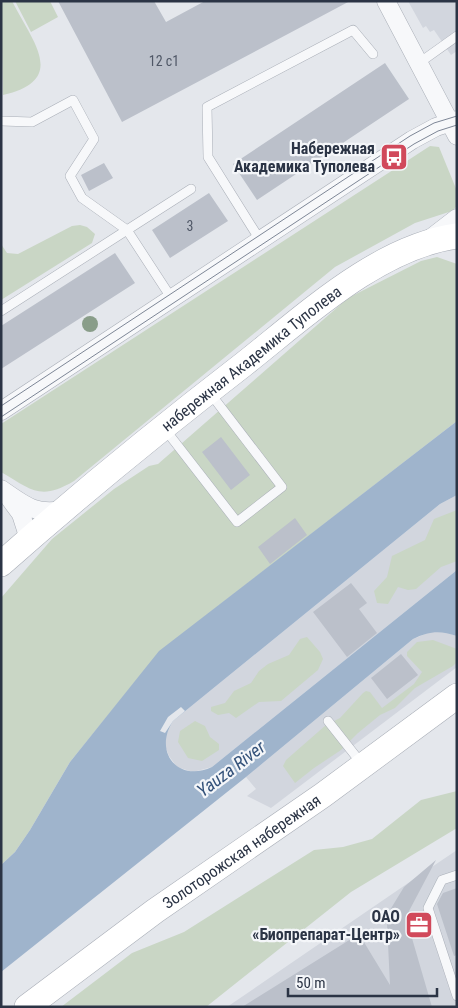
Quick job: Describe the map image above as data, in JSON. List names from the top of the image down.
{
  "streets": {
    "main road": ["набережная Академика Туполева", "Золоторожская набережная"]
  },
  "water": ["Yauza River"],
  "places": {
    "bus stop": ["Набережная Академика Туполева"],
    "office": ["ОАО «Биопрепарат-Центр»"]
  },
  "house_numbers": ["12 с1", "3"],
  "scale_bar": "50 m"
}
